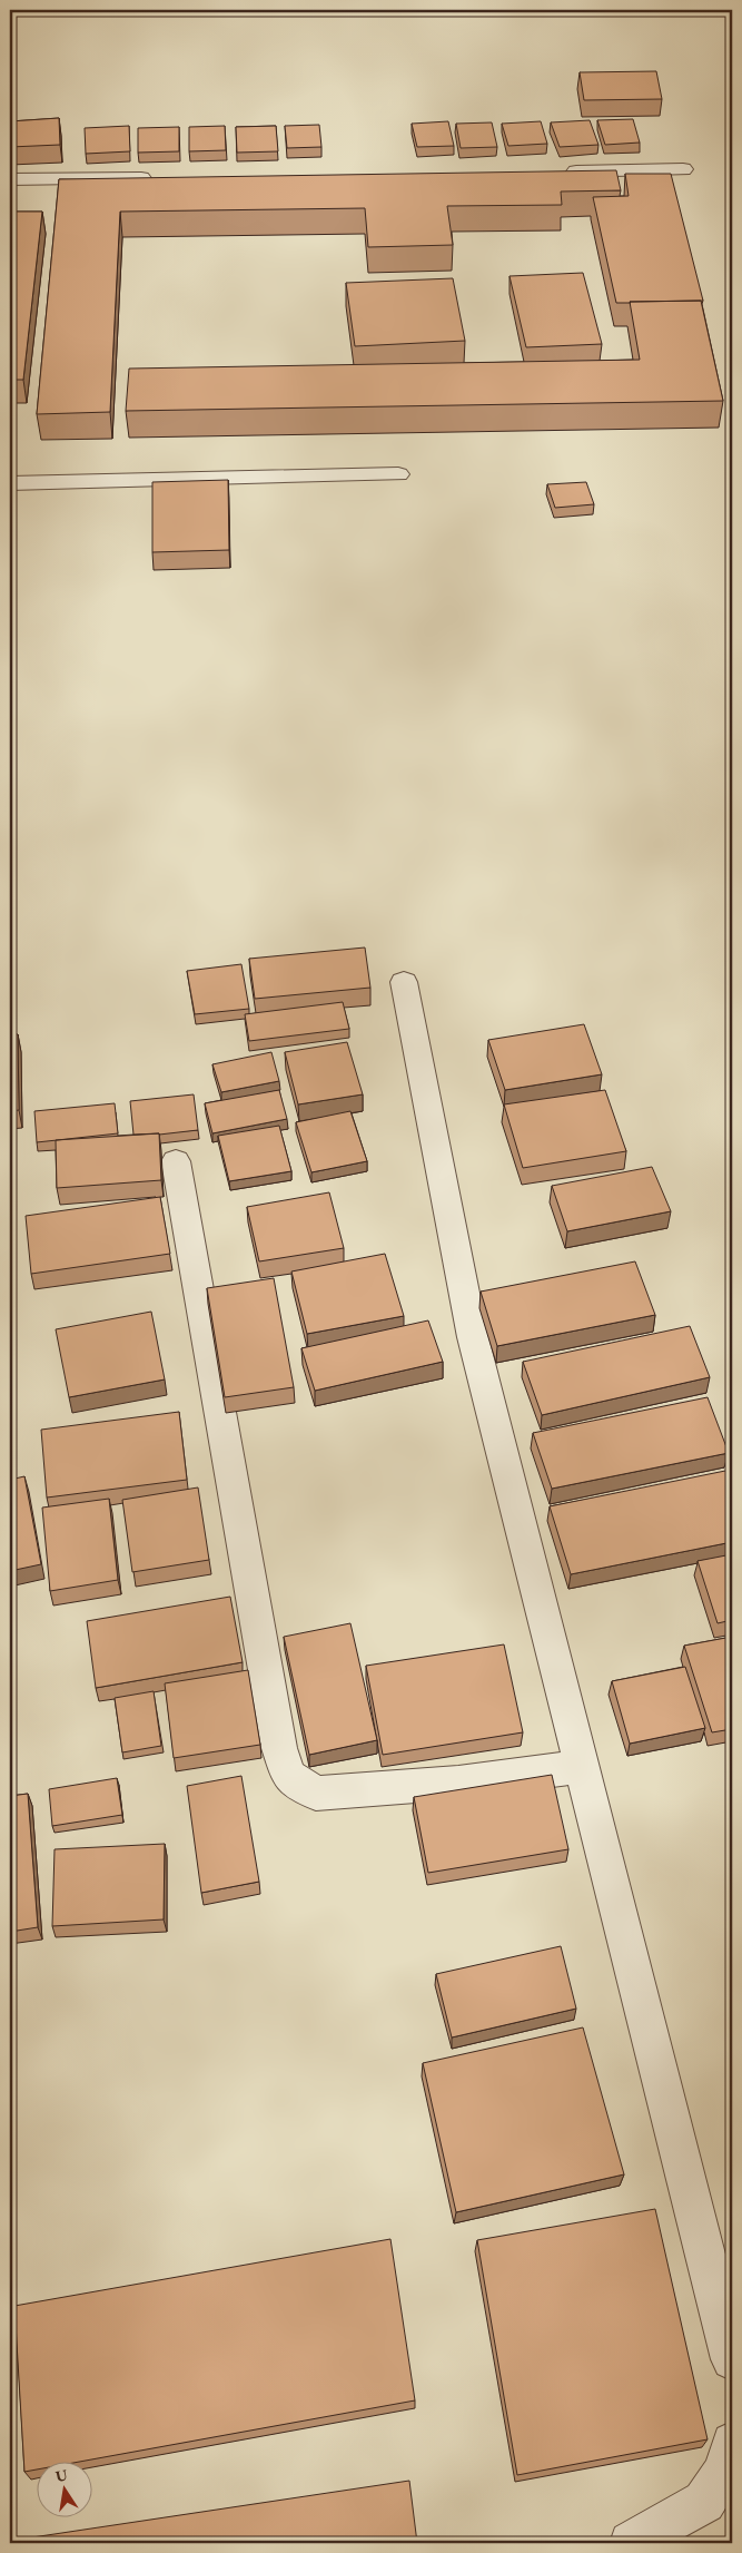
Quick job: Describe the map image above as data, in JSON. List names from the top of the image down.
{
  "north": "top"
}
